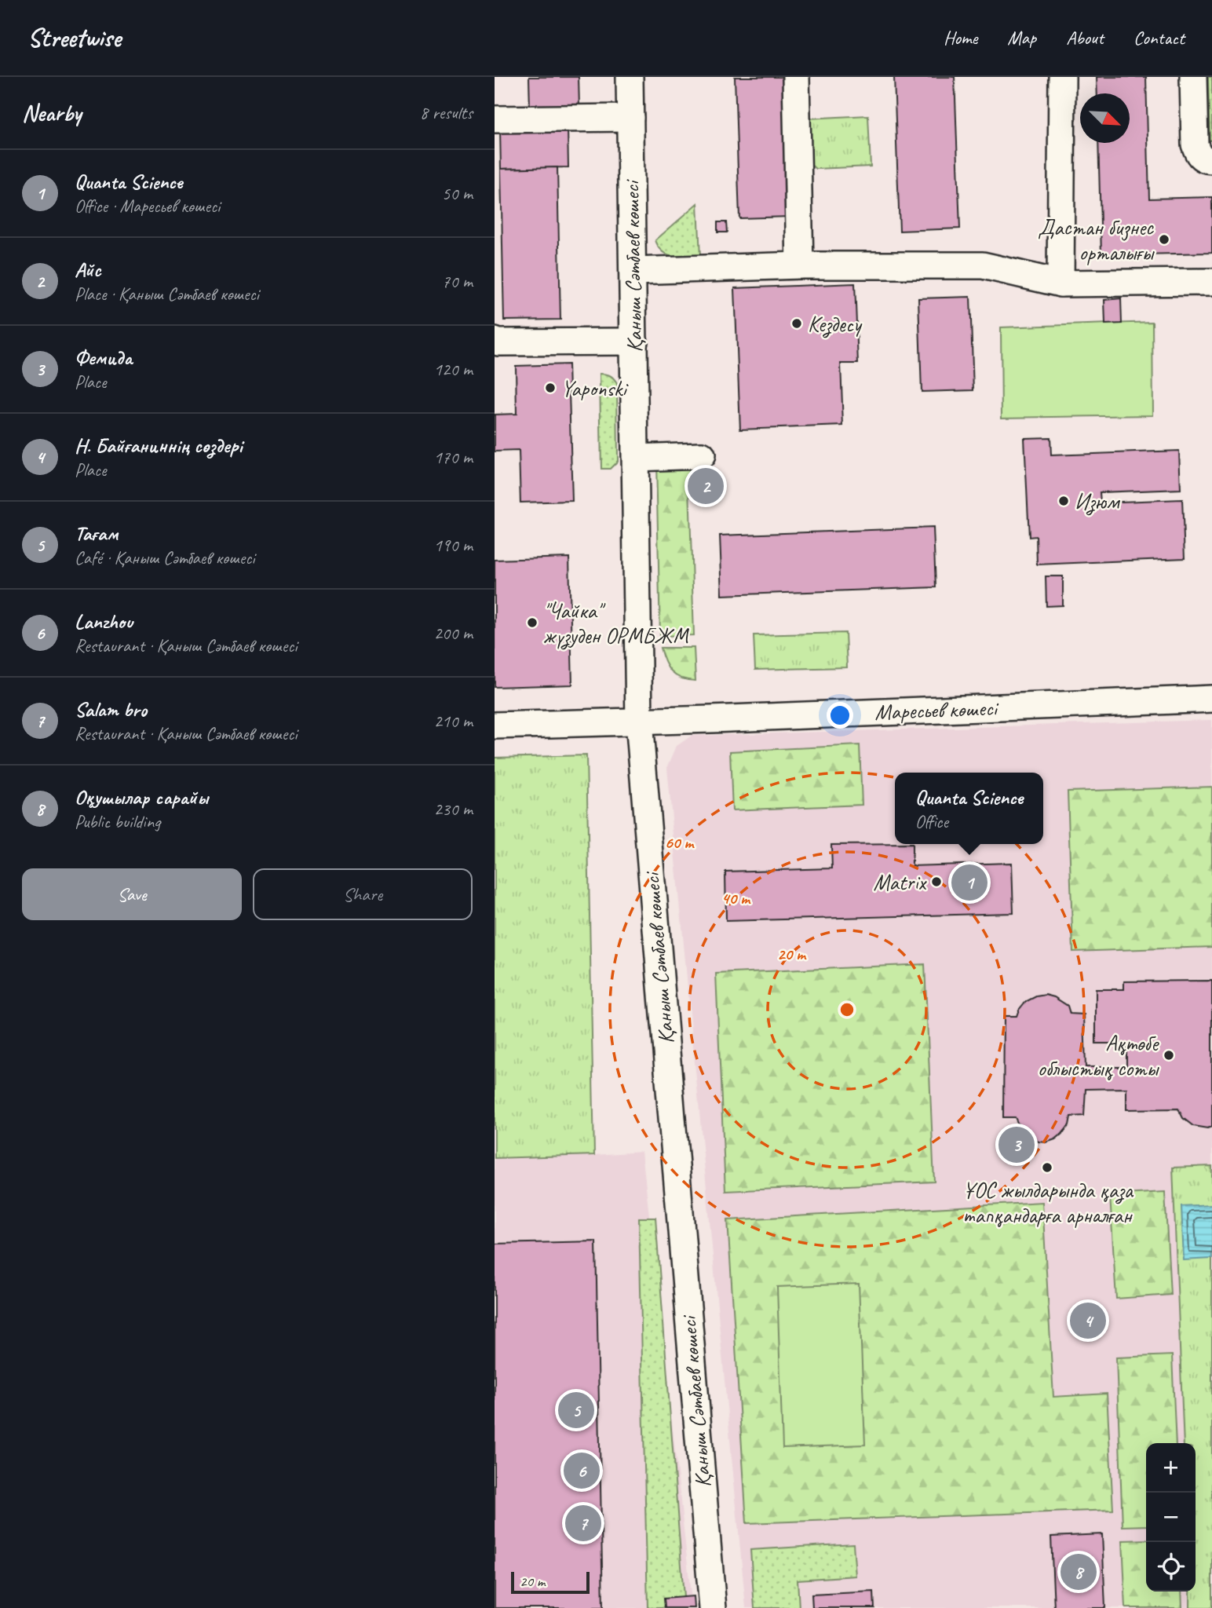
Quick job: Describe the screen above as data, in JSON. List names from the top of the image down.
{
  "streets": {
    "street": ["Қаныш Сәтбаев көшесі", "Маресьев көшесі"]
  },
  "crossings": [
    ["Қаныш Сәтбаев көшесі", "Маресьев көшесі"]
  ],
  "places": [
    "Дастан бизнес орталығы",
    "Кездесу",
    "Yaponski",
    "Изюм",
    "\"Чайка\" жүзуден ОРМБЖМ",
    "Matrix",
    "Ақтөбе облыстық соты",
    "ҰОС жылдарында қаза тапқандарға арналған"
  ],
  "scale_bar": "20 m",
  "north": "bottom right",
  "page": {
    "header": "Streetwise",
    "nav": [
      "Home",
      "Map",
      "About",
      "Contact"
    ],
    "heading": ["Nearby", "8 results"],
    "list": [
      {
        "mark": "1",
        "name": "Quanta Science",
        "note": "Office · Маресьев көшесі",
        "value": "50 m"
      },
      {
        "mark": "2",
        "name": "Айс",
        "note": "Place · Қаныш Сәтбаев көшесі",
        "value": "70 m"
      },
      {
        "mark": "3",
        "name": "Фемида",
        "note": "Place",
        "value": "120 m"
      },
      {
        "mark": "4",
        "name": "Н. Байғаниннің сөздері",
        "note": "Place",
        "value": "170 m"
      },
      {
        "mark": "5",
        "name": "Тағам",
        "note": "Café · Қаныш Сәтбаев көшесі",
        "value": "190 m"
      },
      {
        "mark": "6",
        "name": "Lanzhou",
        "note": "Restaurant · Қаныш Сәтбаев көшесі",
        "value": "200 m"
      },
      {
        "mark": "7",
        "name": "Salam bro",
        "note": "Restaurant · Қаныш Сәтбаев көшесі",
        "value": "210 m"
      },
      {
        "mark": "8",
        "name": "Оқушылар сарайы",
        "note": "Public building",
        "value": "230 m"
      }
    ],
    "pins": [
      "2",
      "1",
      "3",
      "4",
      "5",
      "6",
      "7",
      "8"
    ],
    "popup": ["Quanta Science", "Office"],
    "buttons": ["Save", "Share"],
    "map_buttons": ["+", "−"],
    "scale": "20 m"
  },
  "rings": ["60 m", "40 m", "20 m"]
}
